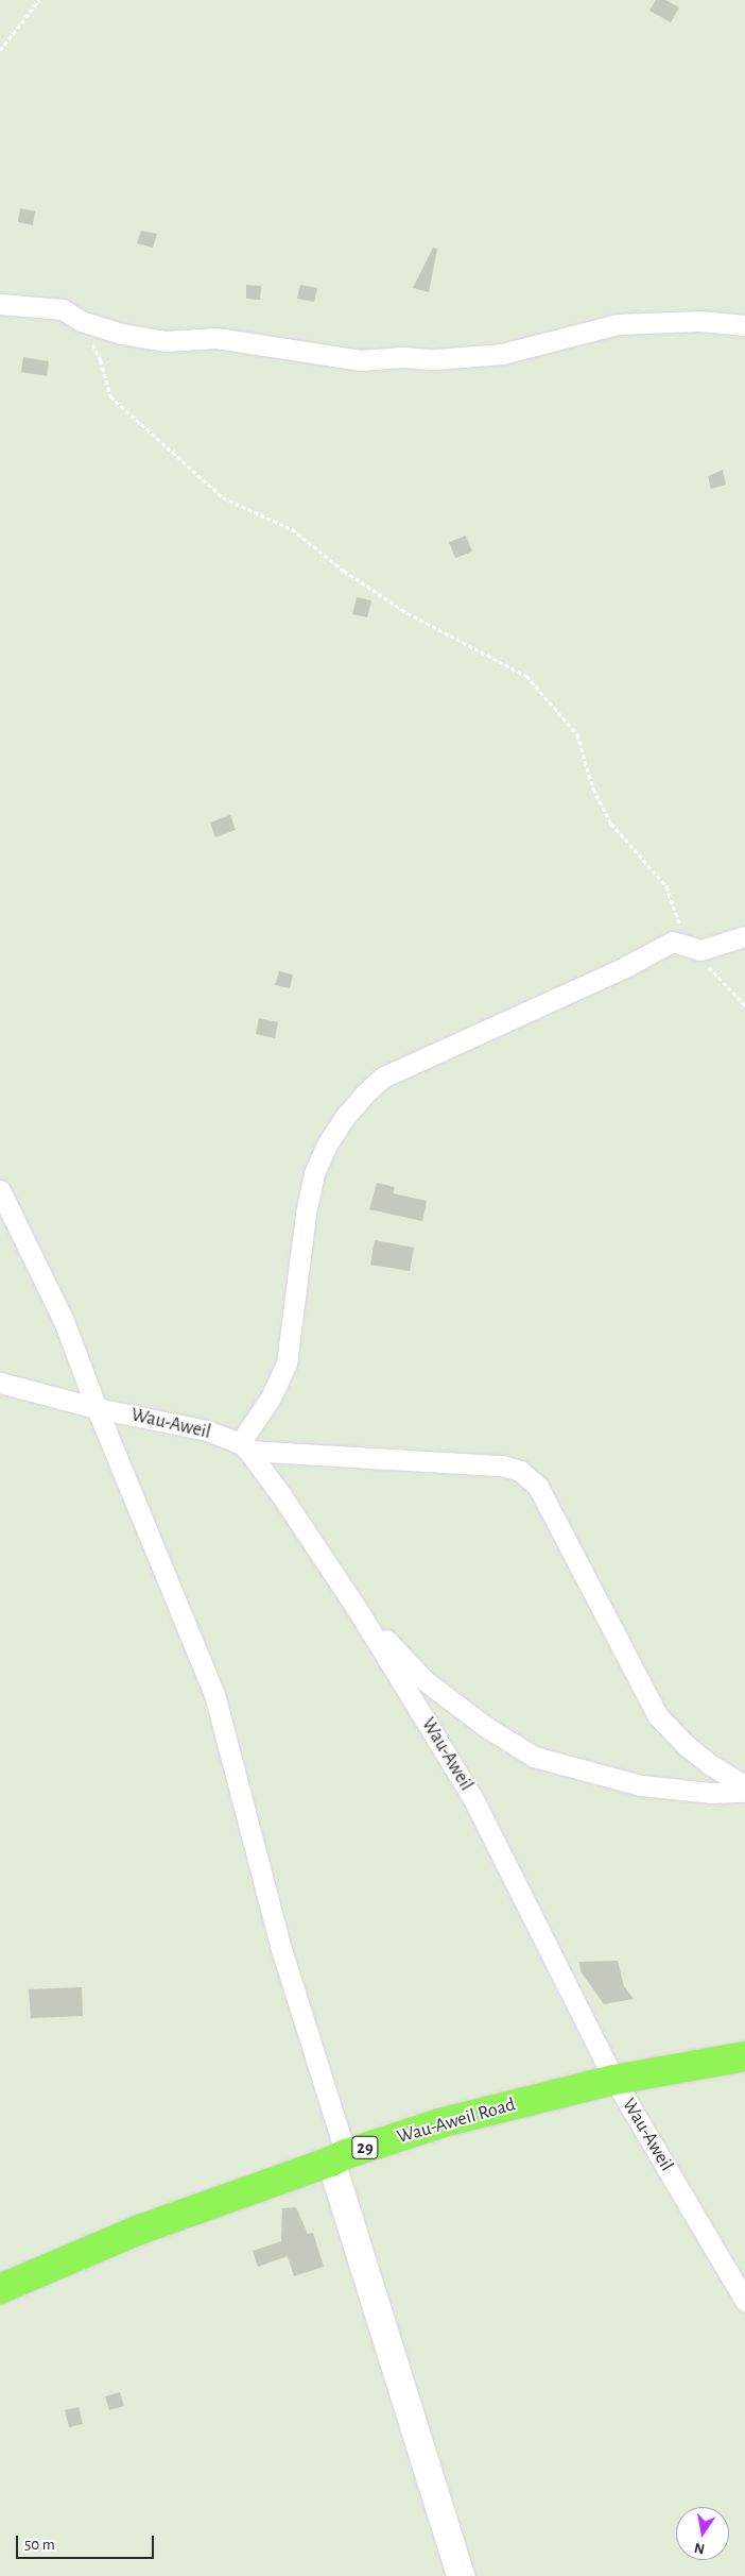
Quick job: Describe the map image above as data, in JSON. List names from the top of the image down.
{
  "streets": {
    "main road": ["Wau-Aweil Road", "29"],
    "street": ["Wau-Aweil"]
  },
  "crossings": [
    ["Wau-Aweil", "Wau-Aweil Road"]
  ],
  "scale_bar": "50 m",
  "north": "bottom"
}
